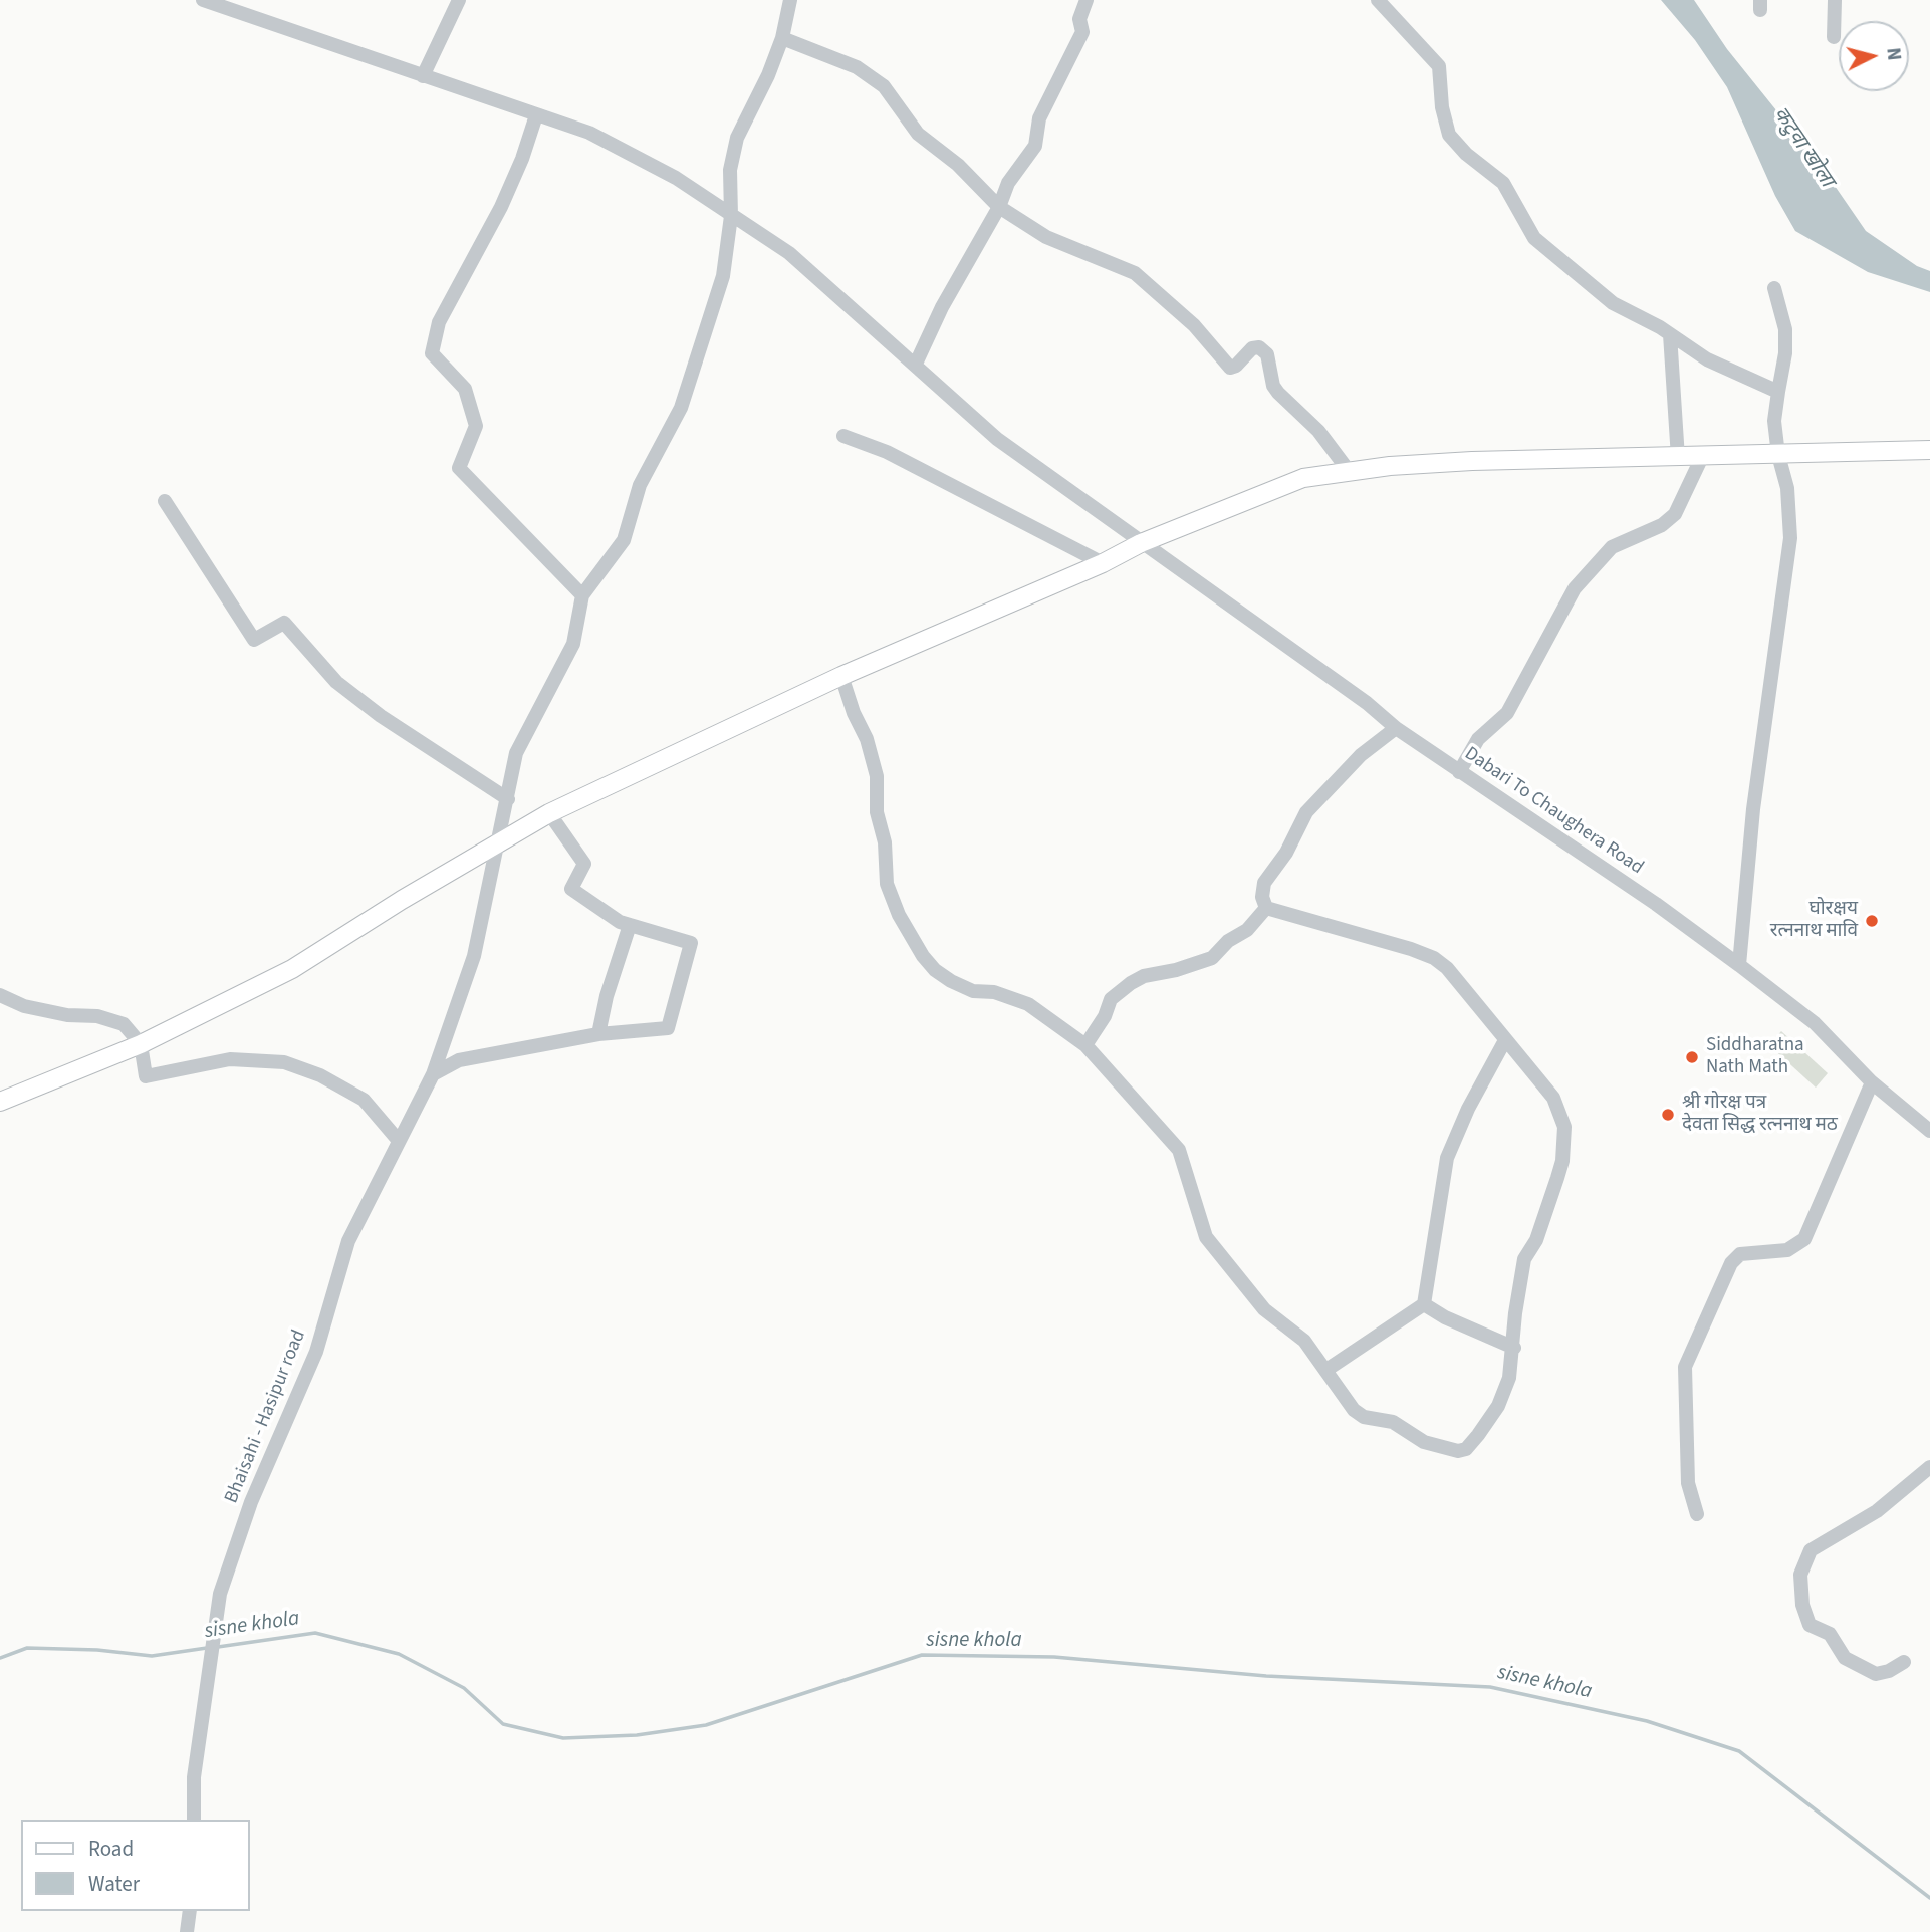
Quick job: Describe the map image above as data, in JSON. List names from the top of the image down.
{
  "streets": {
    "street": ["Dabari To Chaughera Road", "Bhaisahi - Hasipur road"]
  },
  "water": ["कटुवा खोला", "sisne khola"],
  "places": ["घोरक्षय रत्ननाथ मावि", "Siddharatna Nath Math", "श्री गोरक्ष पत्र देवता सिद्ध रत्ननाथ मठ"],
  "legend": ["Road", "Water"],
  "north": "right"
}
